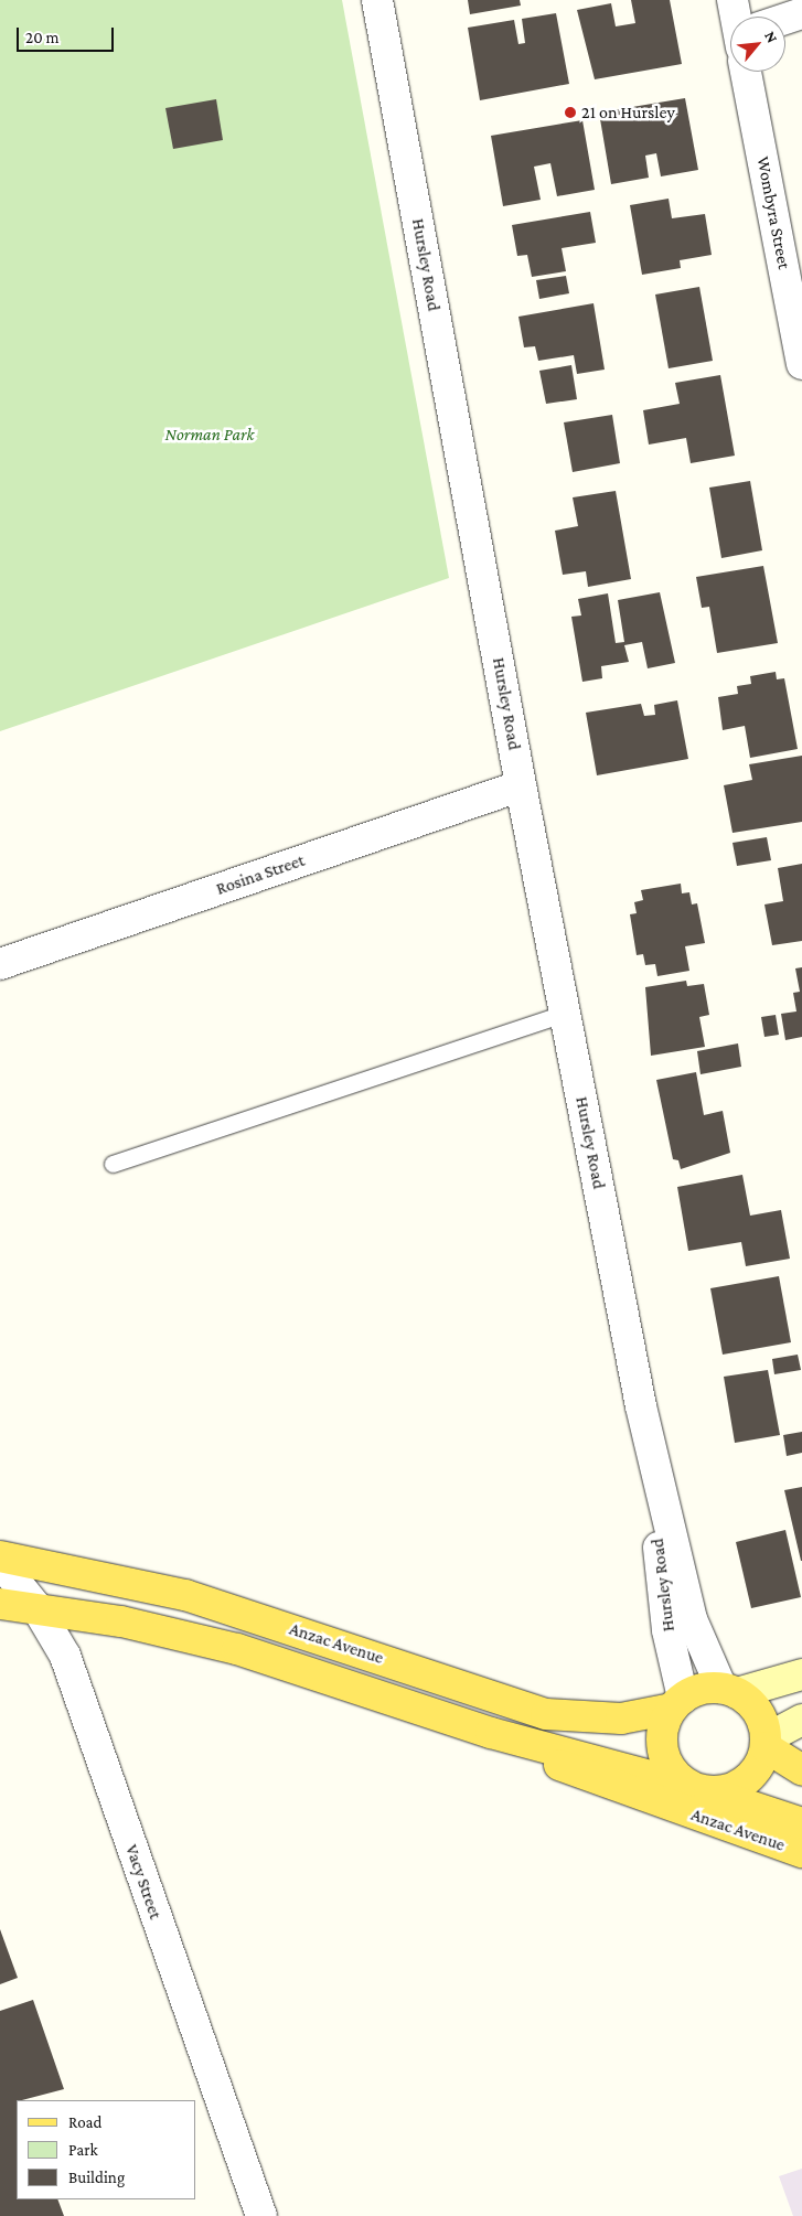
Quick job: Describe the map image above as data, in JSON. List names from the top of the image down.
{
  "streets": {
    "main road": ["Anzac Avenue"],
    "street": [
      "Wombyra Street",
      "Hursley Road",
      "Rosina Street",
      "Vacy Street"
    ]
  },
  "crossings": [
    ["Hursley Road", "Rosina Street"],
    ["Hursley Road", "Anzac Avenue"],
    ["Anzac Avenue", "Vacy Street"]
  ],
  "parks": ["Norman Park"],
  "places": ["21 on Hursley"],
  "legend": ["Road", "Park", "Building"],
  "scale_bar": "20 m",
  "north": "top right"
}
